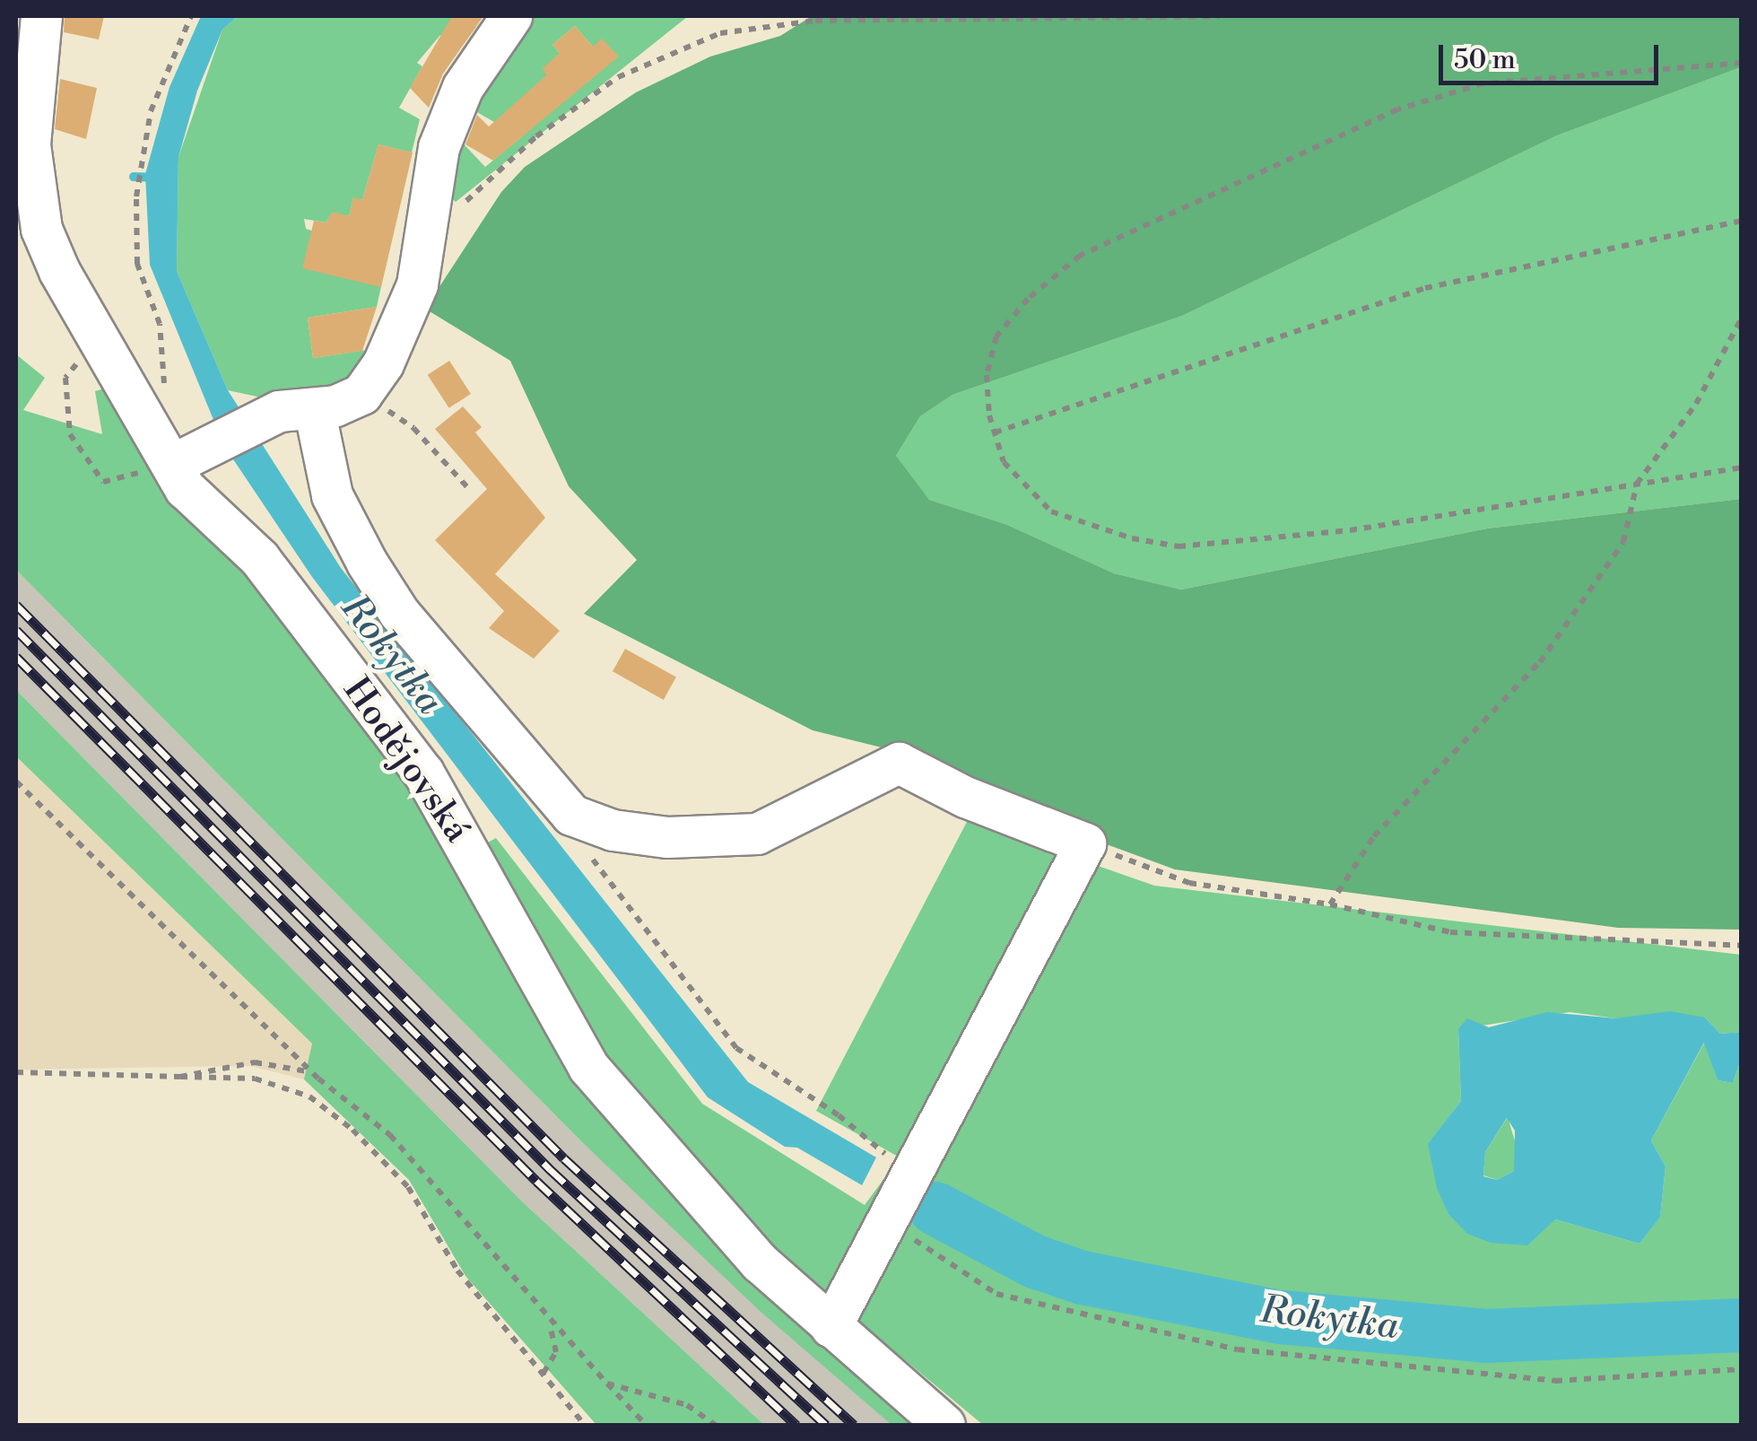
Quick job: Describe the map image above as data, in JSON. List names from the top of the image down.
{
  "streets": {
    "street": ["Hodějovská"]
  },
  "water": ["Rokytka"],
  "scale_bar": "50 m"
}
